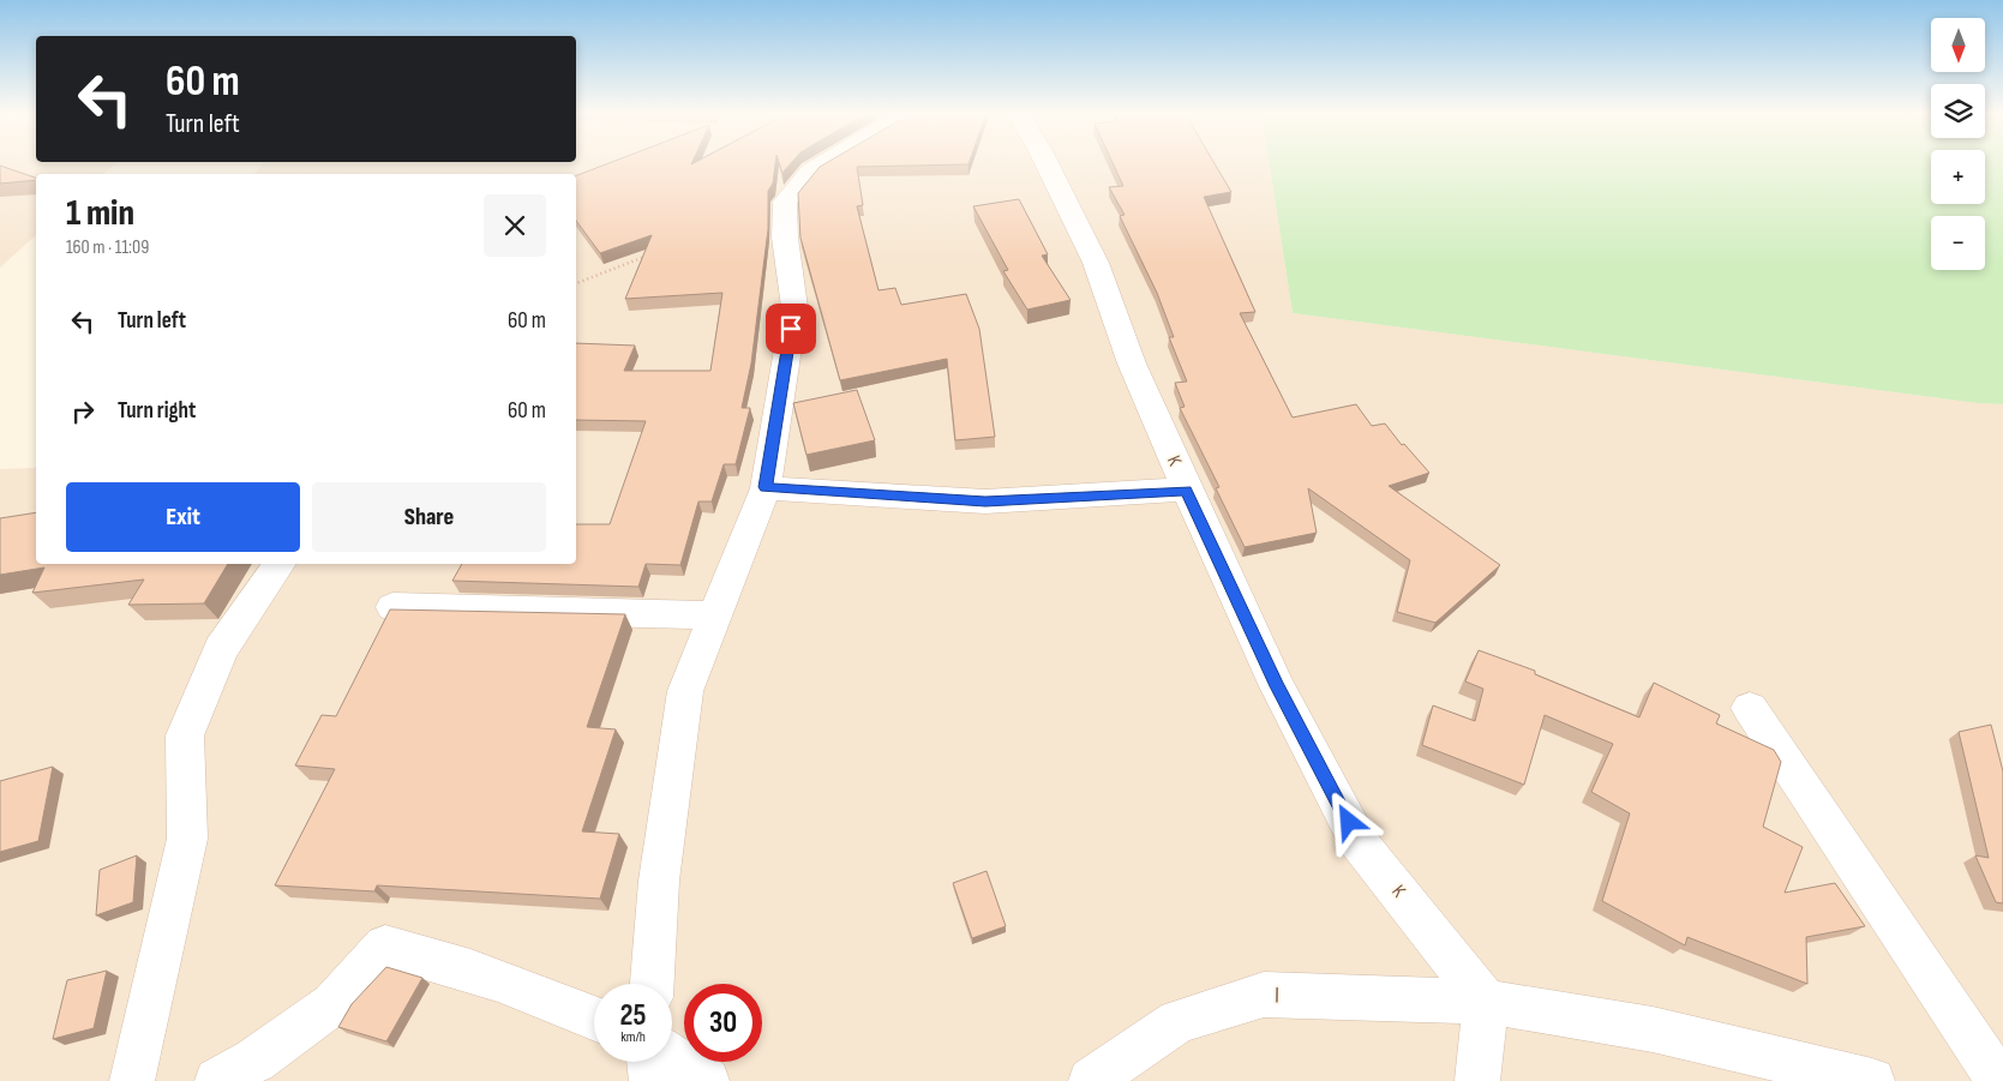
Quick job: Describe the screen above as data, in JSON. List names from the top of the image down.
{
  "streets": {
    "street": ["K", "I"]
  },
  "crossings": [
    ["K", "I"]
  ],
  "north": "bottom",
  "page": {
    "map_buttons": ["+", "−"],
    "turn": ["60 m", "Turn left"],
    "heading": ["1 min", "160 m · 11:09"],
    "list": [
      {
        "name": "Turn left",
        "value": "60 m"
      },
      {
        "name": "Turn right",
        "value": "60 m"
      }
    ],
    "buttons": ["Exit", "Share"],
    "speed": "25 km/h",
    "limit": "30"
  }
}
